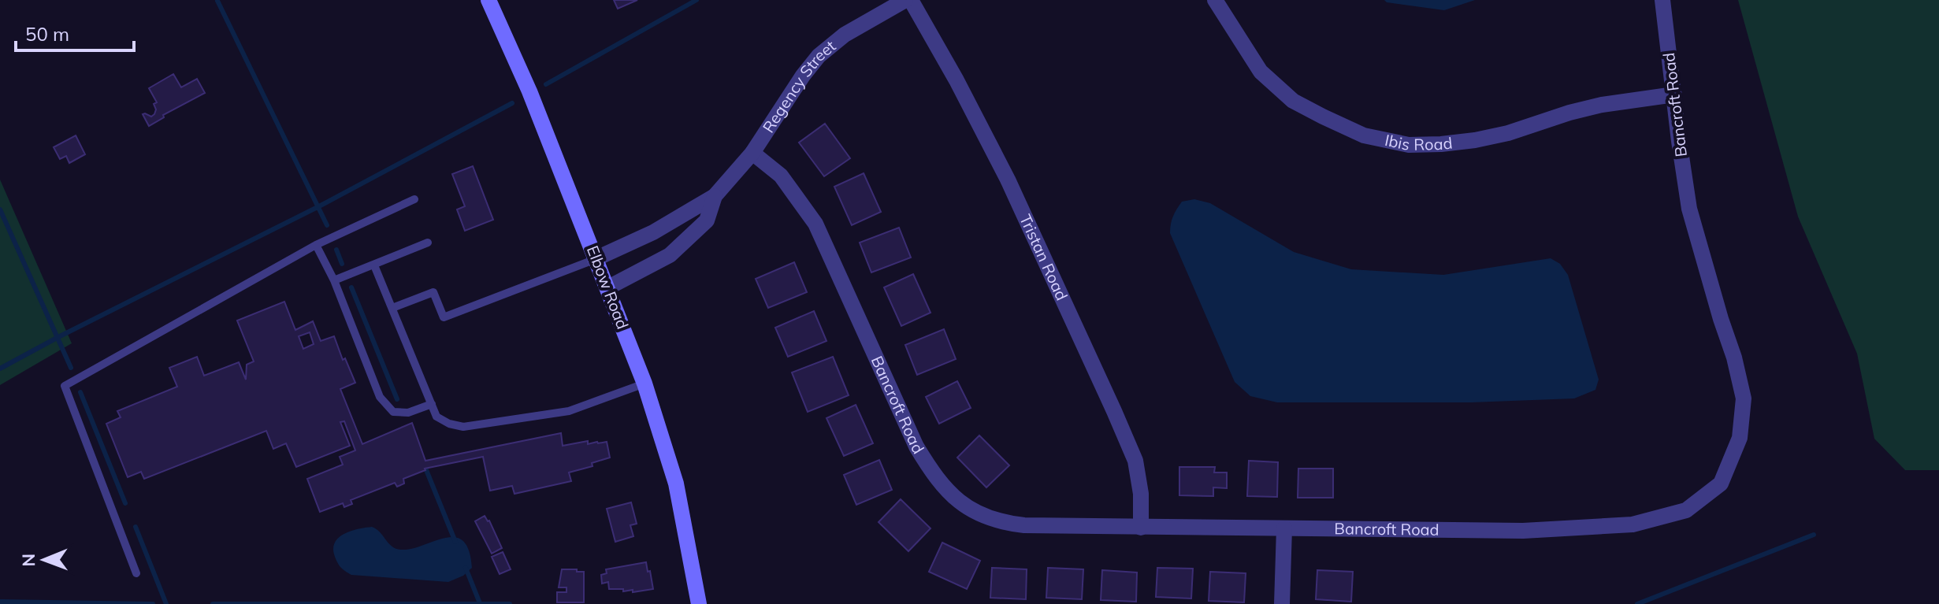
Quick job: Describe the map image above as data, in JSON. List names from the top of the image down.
{
  "streets": {
    "main road": ["Elbow Road"],
    "street": [
      "Regency Street",
      "Bancroft Road",
      "Ibis Road",
      "Tristan Road"
    ]
  },
  "crossings": [
    ["Regency Street", "Bancroft Road"],
    ["Regency Street", "Elbow Road"],
    ["Bancroft Road", "Ibis Road"],
    ["Bancroft Road", "Tristan Road"]
  ],
  "scale_bar": "50 m",
  "north": "left"
}
